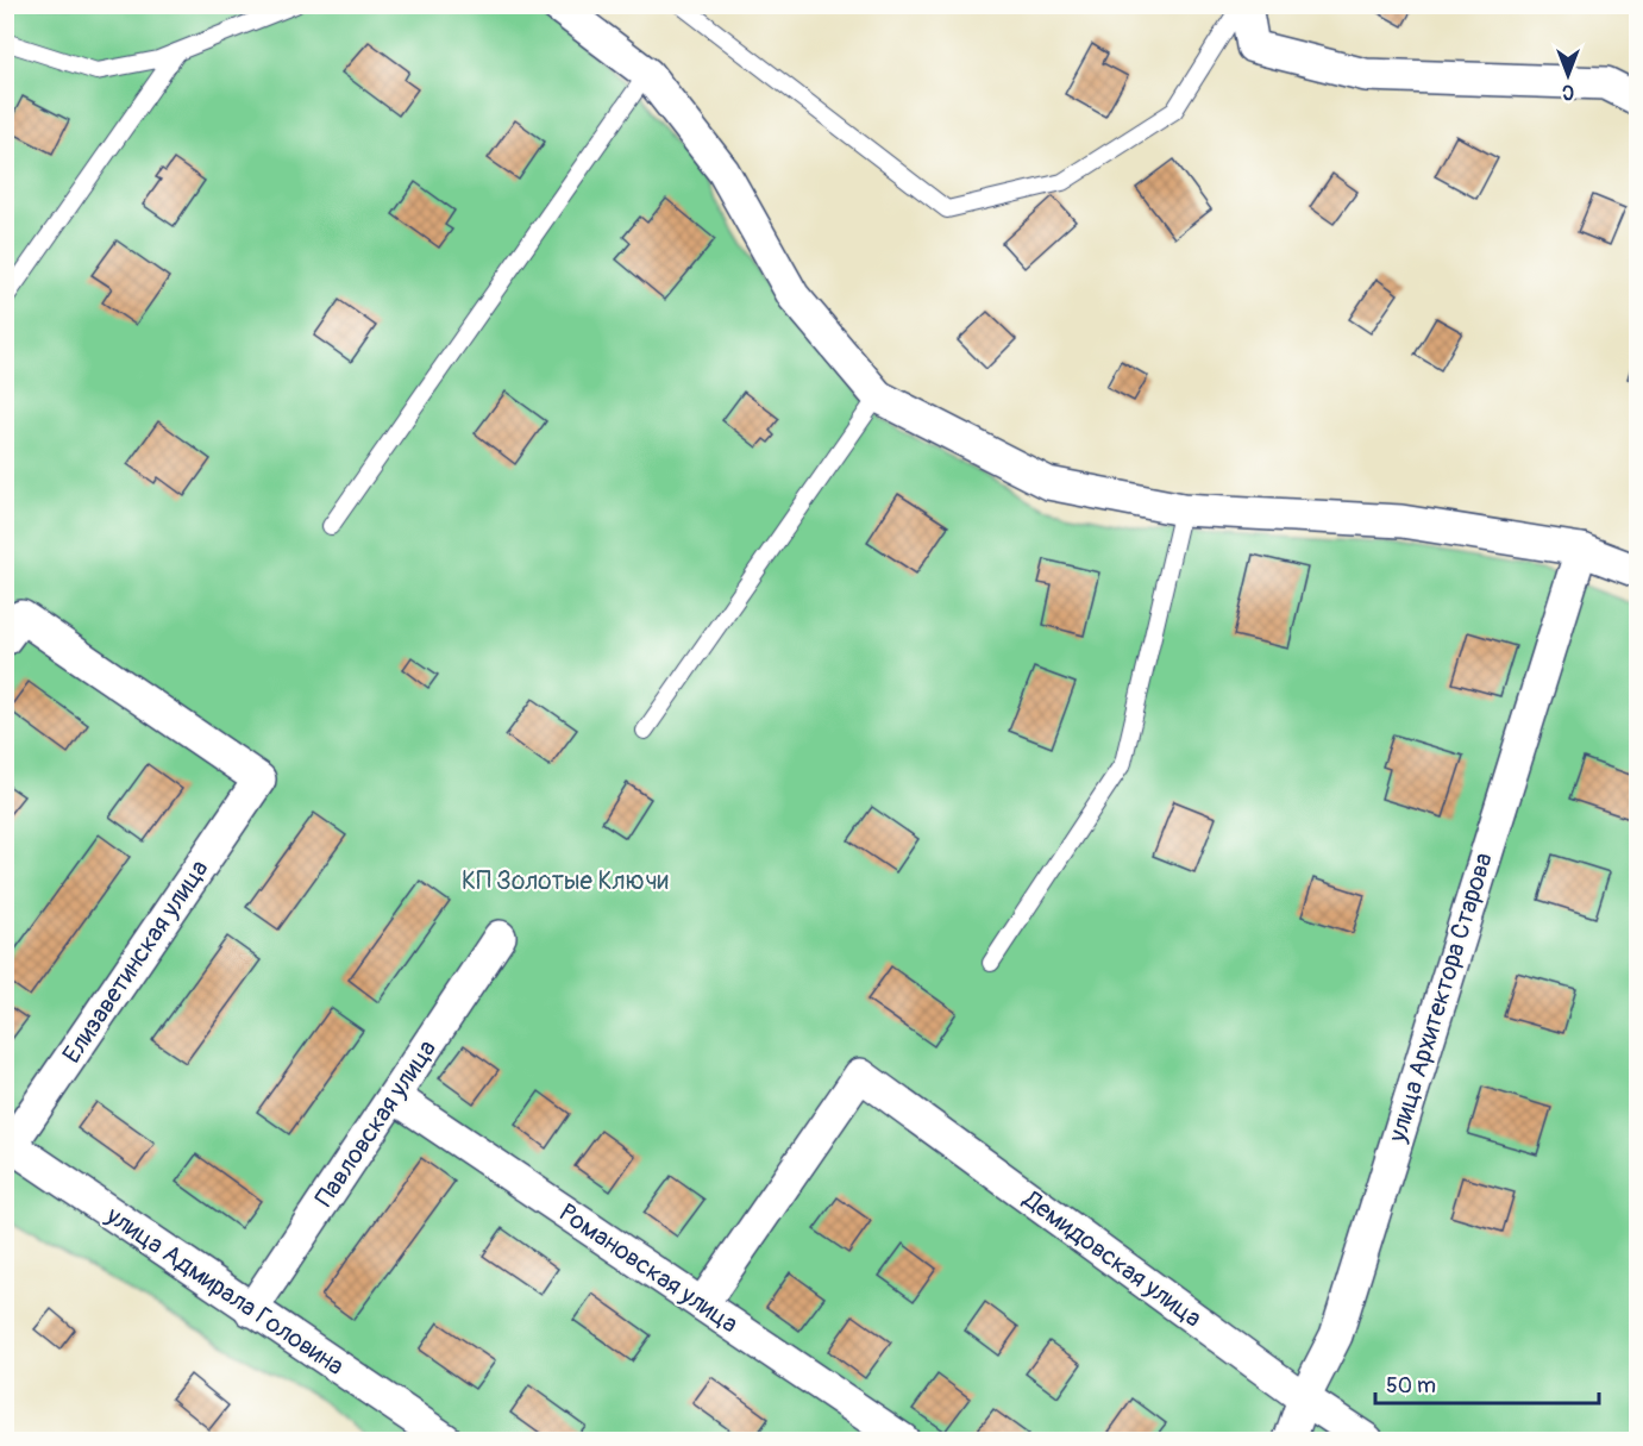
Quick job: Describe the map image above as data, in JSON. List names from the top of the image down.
{
  "streets": {
    "street": [
      "Елизаветинская улица",
      "улица Архитектора Старова",
      "Павловская улица",
      "Демидовская улица",
      "Романовская улица",
      "улица Адмирала Головина"
    ]
  },
  "crossings": [
    ["Елизаветинская улица", "улица Адмирала Головина"],
    ["улица Архитектора Старова", "Демидовская улица"],
    ["Павловская улица", "Романовская улица"],
    ["Павловская улица", "улица Адмирала Головина"],
    ["Демидовская улица", "Романовская улица"]
  ],
  "parks": ["КП Золотые Ключи"],
  "scale_bar": "50 m",
  "north": "bottom"
}
